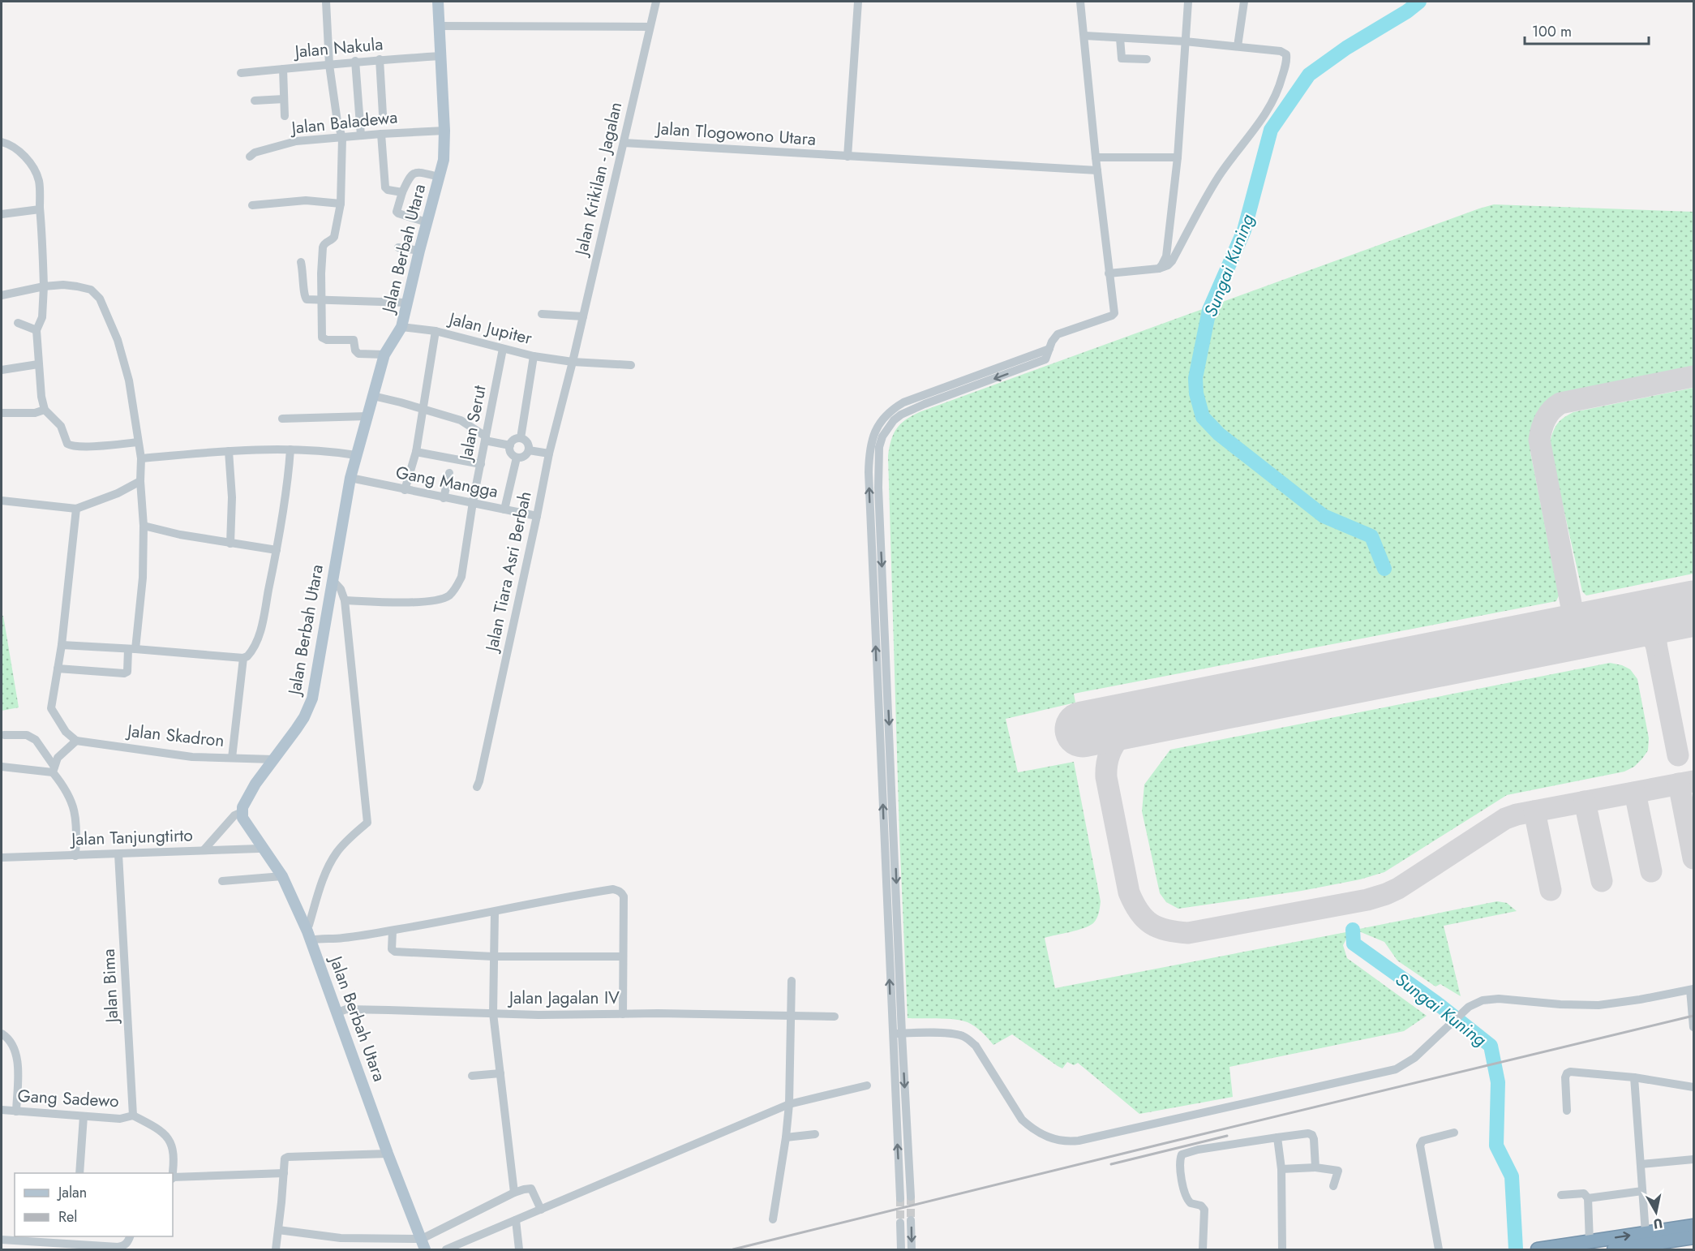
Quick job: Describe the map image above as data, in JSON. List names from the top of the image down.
{
  "streets": {
    "main road": ["Jalan Berbah Utara"],
    "street": [
      "Jalan Nakula",
      "Jalan Baladewa",
      "Jalan Tlogowono Utara",
      "Jalan Krikilan - Jagalan",
      "Jalan Jupiter",
      "Jalan Serut",
      "Gang Mangga",
      "Jalan Tiara Asri Berbah",
      "Jalan Skadron",
      "Jalan Tanjungtirto",
      "Jalan Bima",
      "Jalan Jagalan IV",
      "Gang Sadewo"
    ]
  },
  "crossings": [
    ["Jalan Nakula", "Jalan Berbah Utara"],
    ["Jalan Baladewa", "Jalan Berbah Utara"],
    ["Jalan Tlogowono Utara", "Jalan Krikilan - Jagalan"],
    ["Jalan Krikilan - Jagalan", "Jalan Jupiter"],
    ["Jalan Krikilan - Jagalan", "Jalan Tiara Asri Berbah"],
    ["Jalan Berbah Utara", "Jalan Jupiter"],
    ["Jalan Berbah Utara", "Gang Mangga"],
    ["Jalan Berbah Utara", "Jalan Skadron"],
    ["Jalan Berbah Utara", "Jalan Tanjungtirto"],
    ["Jalan Berbah Utara", "Jalan Jagalan IV"],
    ["Jalan Jupiter", "Jalan Serut"],
    ["Jalan Jupiter", "Jalan Tiara Asri Berbah"],
    ["Jalan Serut", "Gang Mangga"],
    ["Gang Mangga", "Jalan Tiara Asri Berbah"],
    ["Jalan Tanjungtirto", "Jalan Bima"],
    ["Jalan Bima", "Gang Sadewo"]
  ],
  "water": ["Sungai Kuning"],
  "legend": ["Jalan", "Rel"],
  "scale_bar": "100 m",
  "north": "bottom"
}
